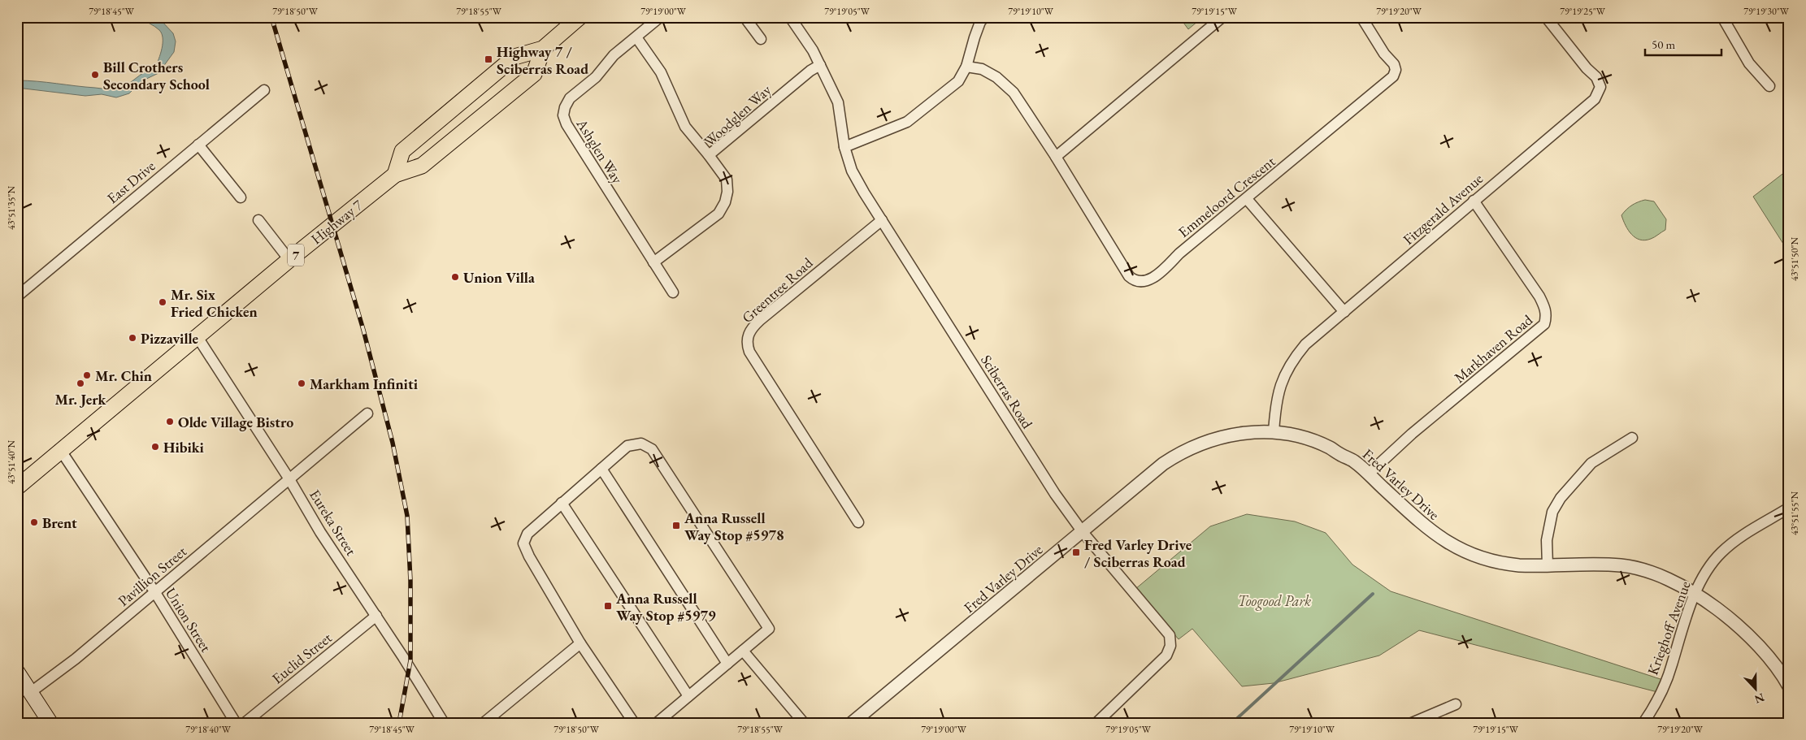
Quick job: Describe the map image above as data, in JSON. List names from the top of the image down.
{
  "streets": {
    "main road": ["Highway 7", "7"],
    "street": [
      "Woodglen Way",
      "Ashglen Way",
      "East Drive",
      "Emmeloord Crescent",
      "Fitzgerald Avenue",
      "Greentree Road",
      "Markhaven Road",
      "Sciberras Road",
      "Fred Varley Drive",
      "Eureka Street",
      "Pavillion Street",
      "Union Street",
      "Krieghoff Avenue",
      "Euclid Street"
    ]
  },
  "crossings": [
    ["Woodglen Way", "Ashglen Way"],
    ["Woodglen Way", "Sciberras Road"],
    ["Fitzgerald Avenue", "Markhaven Road"],
    ["Fitzgerald Avenue", "Fred Varley Drive"],
    ["Highway 7", "Eureka Street"],
    ["Highway 7", "Union Street"],
    ["Greentree Road", "Sciberras Road"],
    ["Markhaven Road", "Fred Varley Drive"],
    ["Sciberras Road", "Fred Varley Drive"],
    ["Fred Varley Drive", "Krieghoff Avenue"],
    ["Eureka Street", "Pavillion Street"],
    ["Eureka Street", "Euclid Street"],
    ["Pavillion Street", "Union Street"]
  ],
  "parks": ["Toogood Park"],
  "places": {
    "transit": [
      "Highway 7 / Sciberras Road",
      "Anna Russell Way Stop #5978",
      "Fred Varley Drive / Sciberras Road",
      "Anna Russell Way Stop #5979"
    ],
    "other": [
      "Bill Crothers Secondary School",
      "Union Villa",
      "Mr. Six Fried Chicken",
      "Pizzaville",
      "Mr. Chin",
      "Mr. Jerk",
      "Markham Infiniti",
      "Olde Village Bistro",
      "Hibiki",
      "Brent"
    ]
  },
  "scale_bar": "50 m",
  "north": "bottom",
  "coordinates": [
    "79°18'45\"W",
    "79°18'50\"W",
    "79°18'55\"W",
    "79°19'00\"W",
    "79°19'05\"W",
    "79°19'10\"W",
    "79°19'15\"W",
    "79°19'20\"W",
    "79°19'25\"W",
    "79°19'30\"W",
    "43°51'35\"N",
    "43°51'50\"N",
    "43°51'40\"N",
    "43°51'55\"N",
    "79°18'40\"W"
  ]
}
